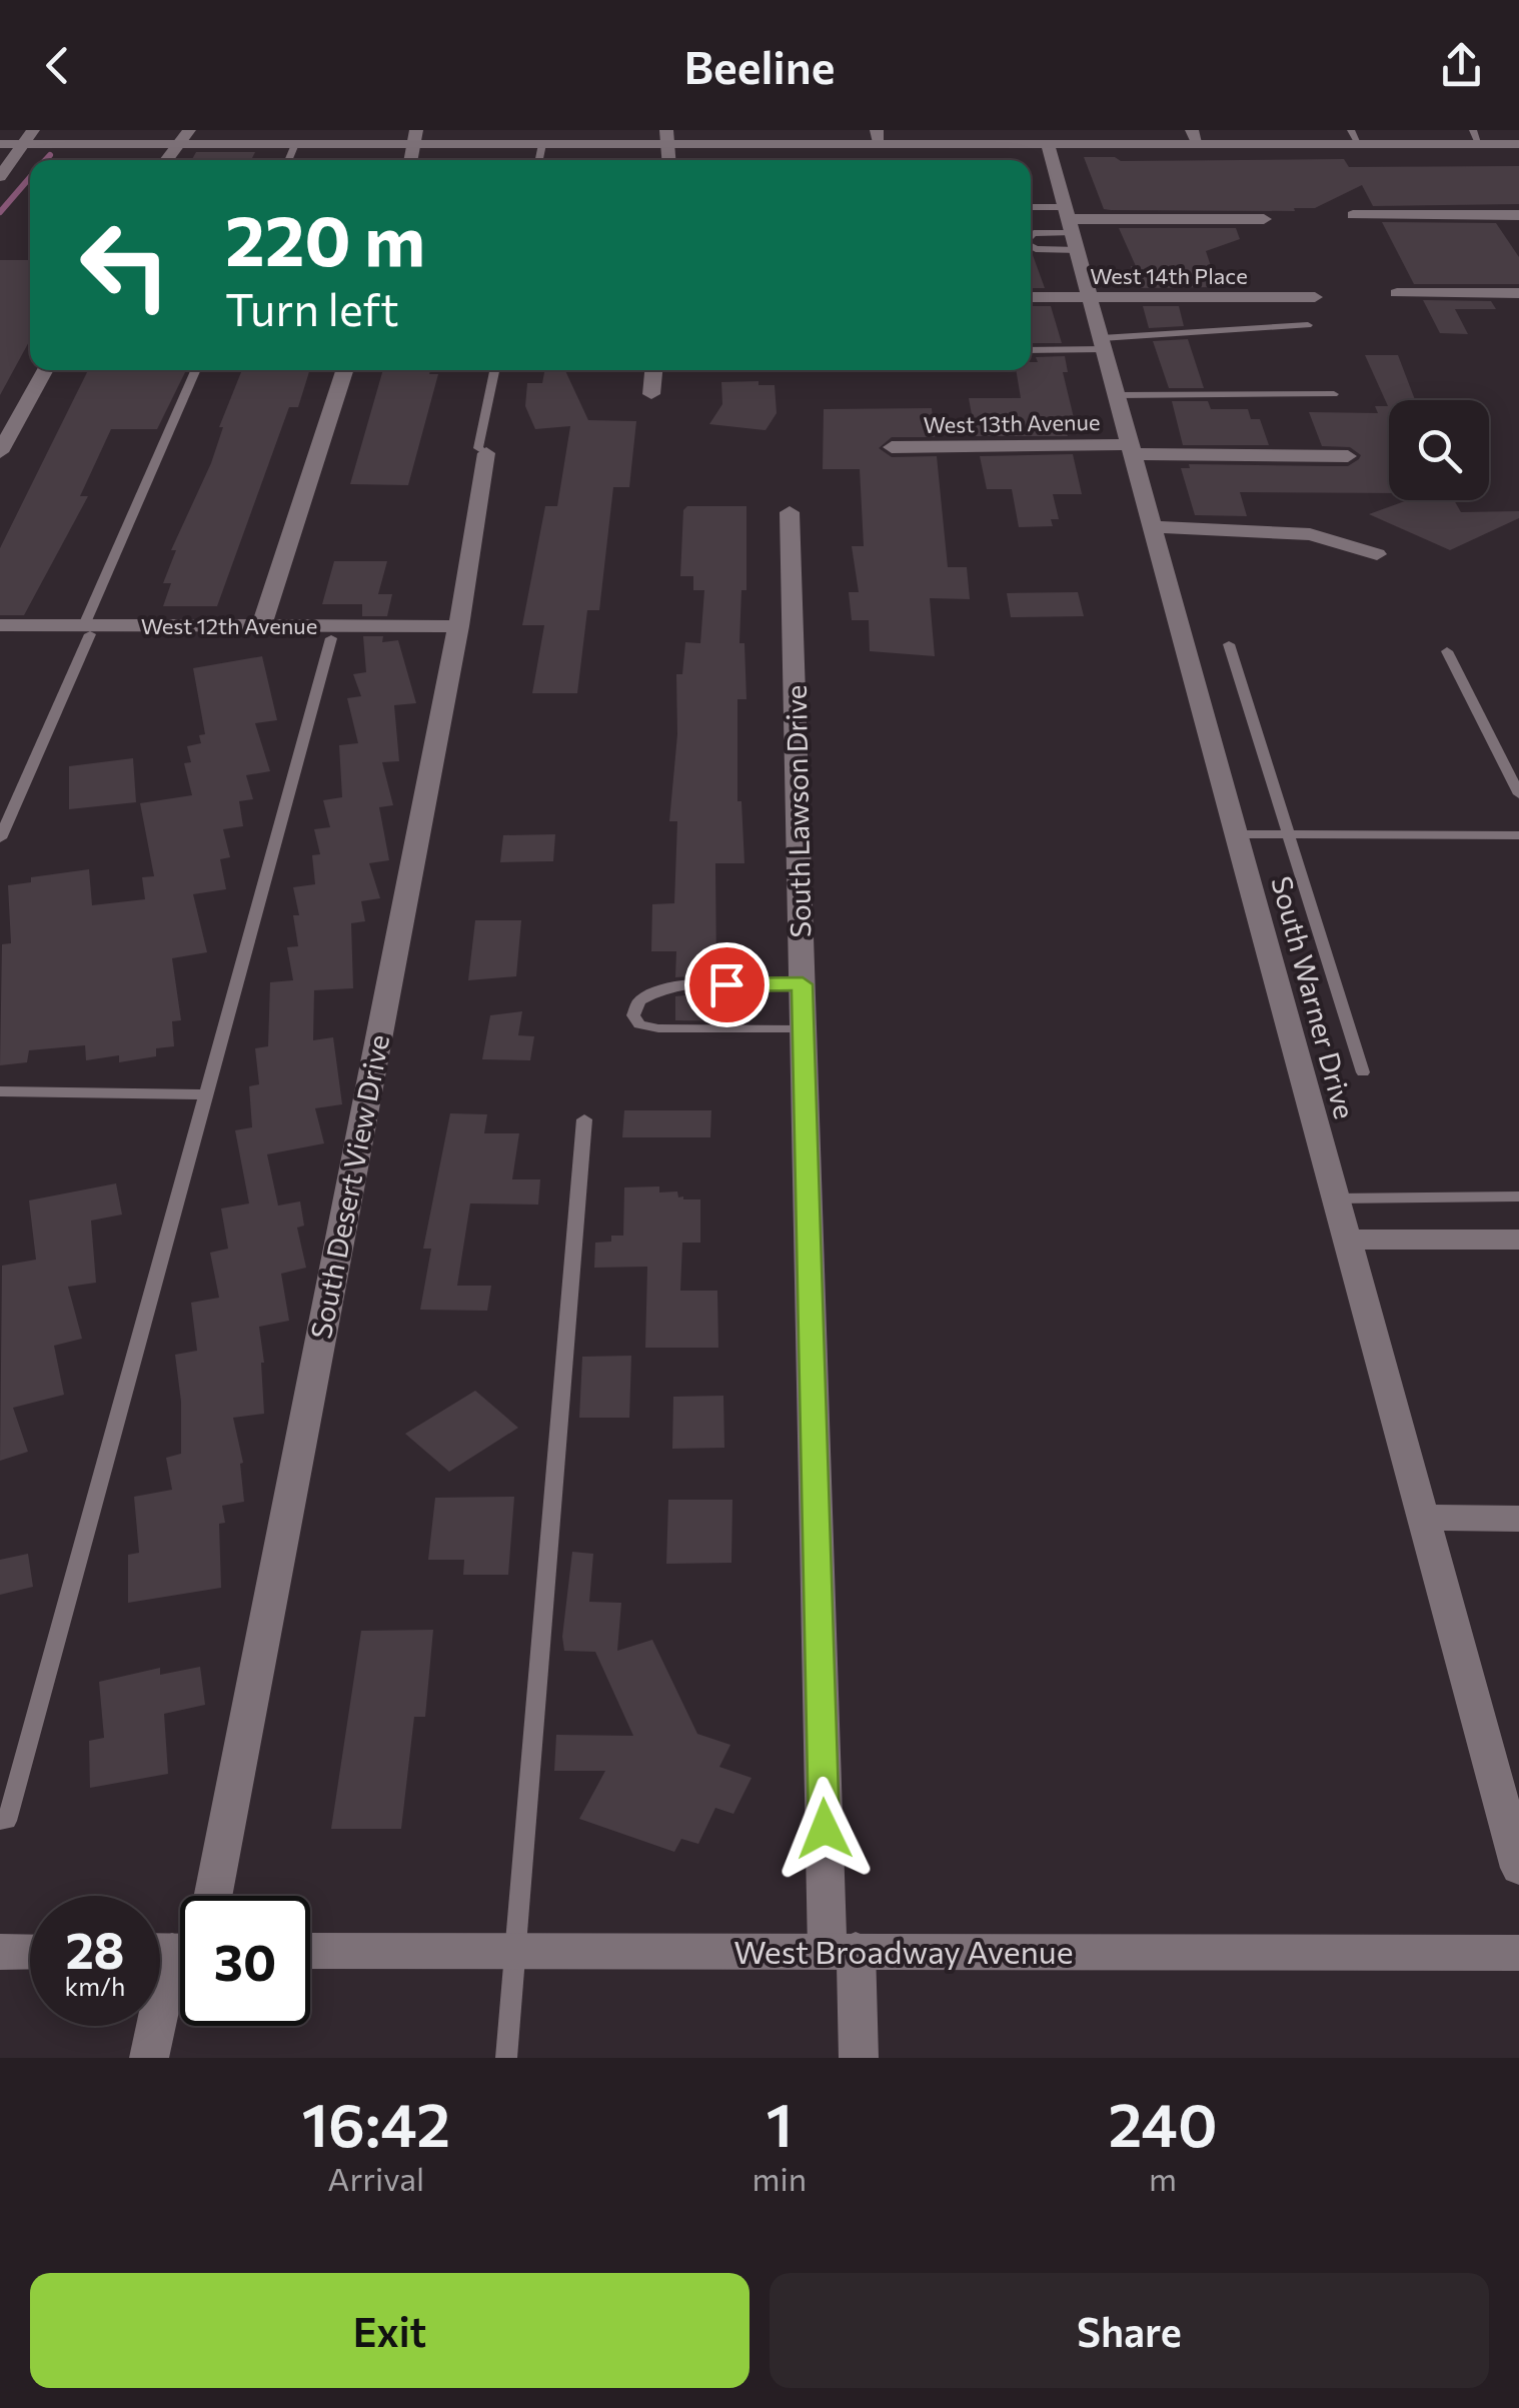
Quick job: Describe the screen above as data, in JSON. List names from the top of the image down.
{
  "streets": {
    "street": [
      "West 14th Place",
      "West 13th Avenue",
      "West 12th Avenue",
      "South Lawson Drive",
      "South Warner Drive",
      "South Desert View Drive",
      "West Broadway Avenue"
    ]
  },
  "crossings": [
    ["West 14th Place", "South Warner Drive"],
    ["West 13th Avenue", "South Warner Drive"],
    ["West 12th Avenue", "South Desert View Drive"],
    ["South Lawson Drive", "West Broadway Avenue"]
  ],
  "page": {
    "header": "Beeline",
    "turn": ["220 m", "Turn left"],
    "speed": "28 km/h",
    "limit": "30",
    "eta": [
      "16:42",
      "Arrival",
      "1",
      "min",
      "240",
      "m"
    ],
    "buttons": ["Exit", "Share"]
  }
}
